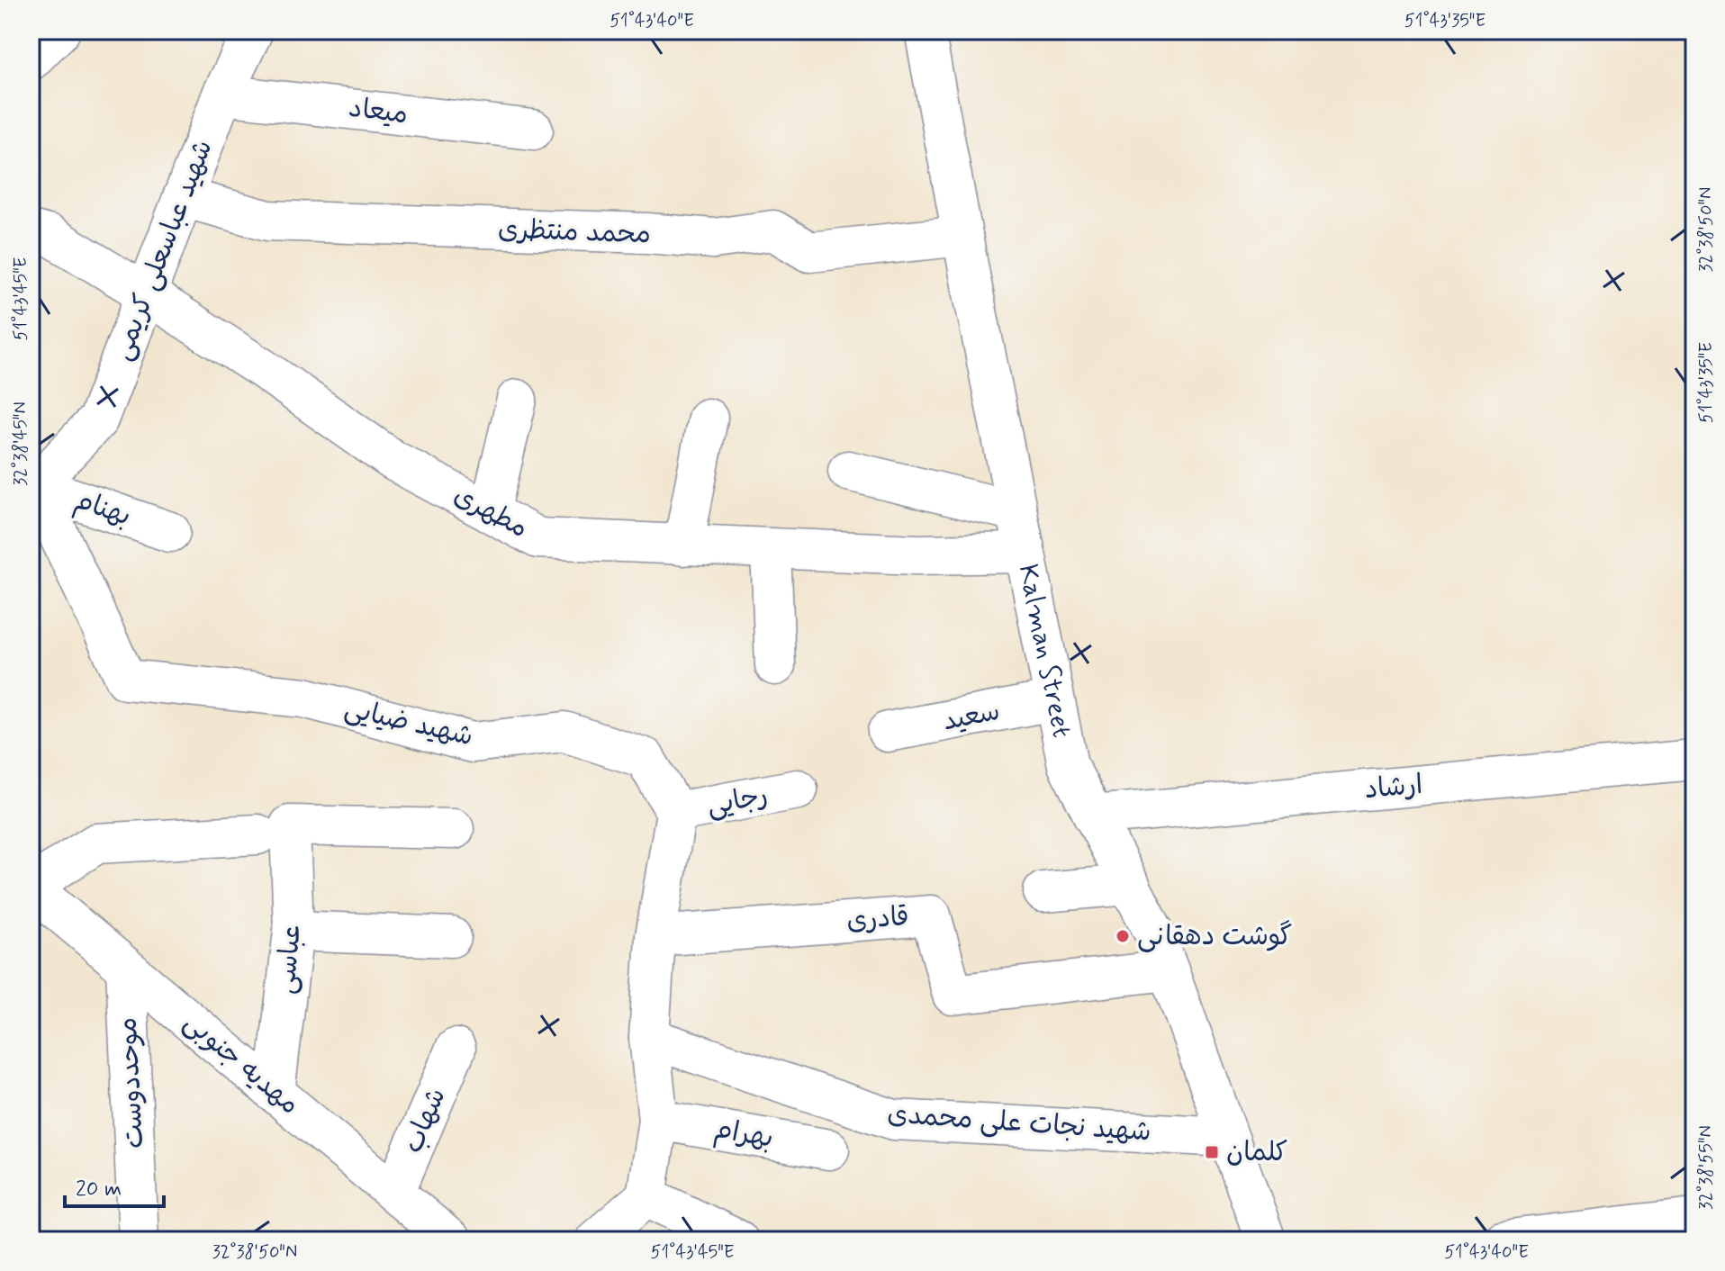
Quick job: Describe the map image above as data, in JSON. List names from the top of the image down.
{
  "streets": {
    "street": [
      "میعاد",
      "محمد منتظری",
      "شهید عباسعلی کریمی",
      "بهنام",
      "مطهری",
      "Kalman Street",
      "سعید",
      "شهید ضیایی",
      "ارشاد",
      "رجایی",
      "قادری",
      "عباسی",
      "مهدیه جنوبی",
      "موحددوست",
      "شهاب",
      "شهید نجات علی محمدی",
      "بهرام"
    ]
  },
  "crossings": [
    ["میعاد", "شهید عباسعلی کریمی"],
    ["محمد منتظری", "شهید عباسعلی کریمی"],
    ["محمد منتظری", "Kalman Street"],
    ["شهید عباسعلی کریمی", "بهنام"],
    ["شهید عباسعلی کریمی", "مطهری"],
    ["شهید عباسعلی کریمی", "شهید ضیایی"],
    ["بهنام", "شهید ضیایی"],
    ["مطهری", "Kalman Street"],
    ["Kalman Street", "سعید"],
    ["Kalman Street", "ارشاد"],
    ["Kalman Street", "قادری"],
    ["Kalman Street", "شهید نجات علی محمدی"],
    ["شهید ضیایی", "رجایی"],
    ["عباسی", "مهدیه جنوبی"],
    ["مهدیه جنوبی", "موحددوست"],
    ["مهدیه جنوبی", "شهاب"]
  ],
  "places": {
    "other": ["گوشت دهقانی"],
    "transit": ["کلمان"]
  },
  "scale_bar": "20 m",
  "coordinates": [
    "51°43'40\"E",
    "51°43'35\"E",
    "32°38'50\"N",
    "51°43'45\"E",
    "32°38'45\"N",
    "32°38'55\"N"
  ]
}
